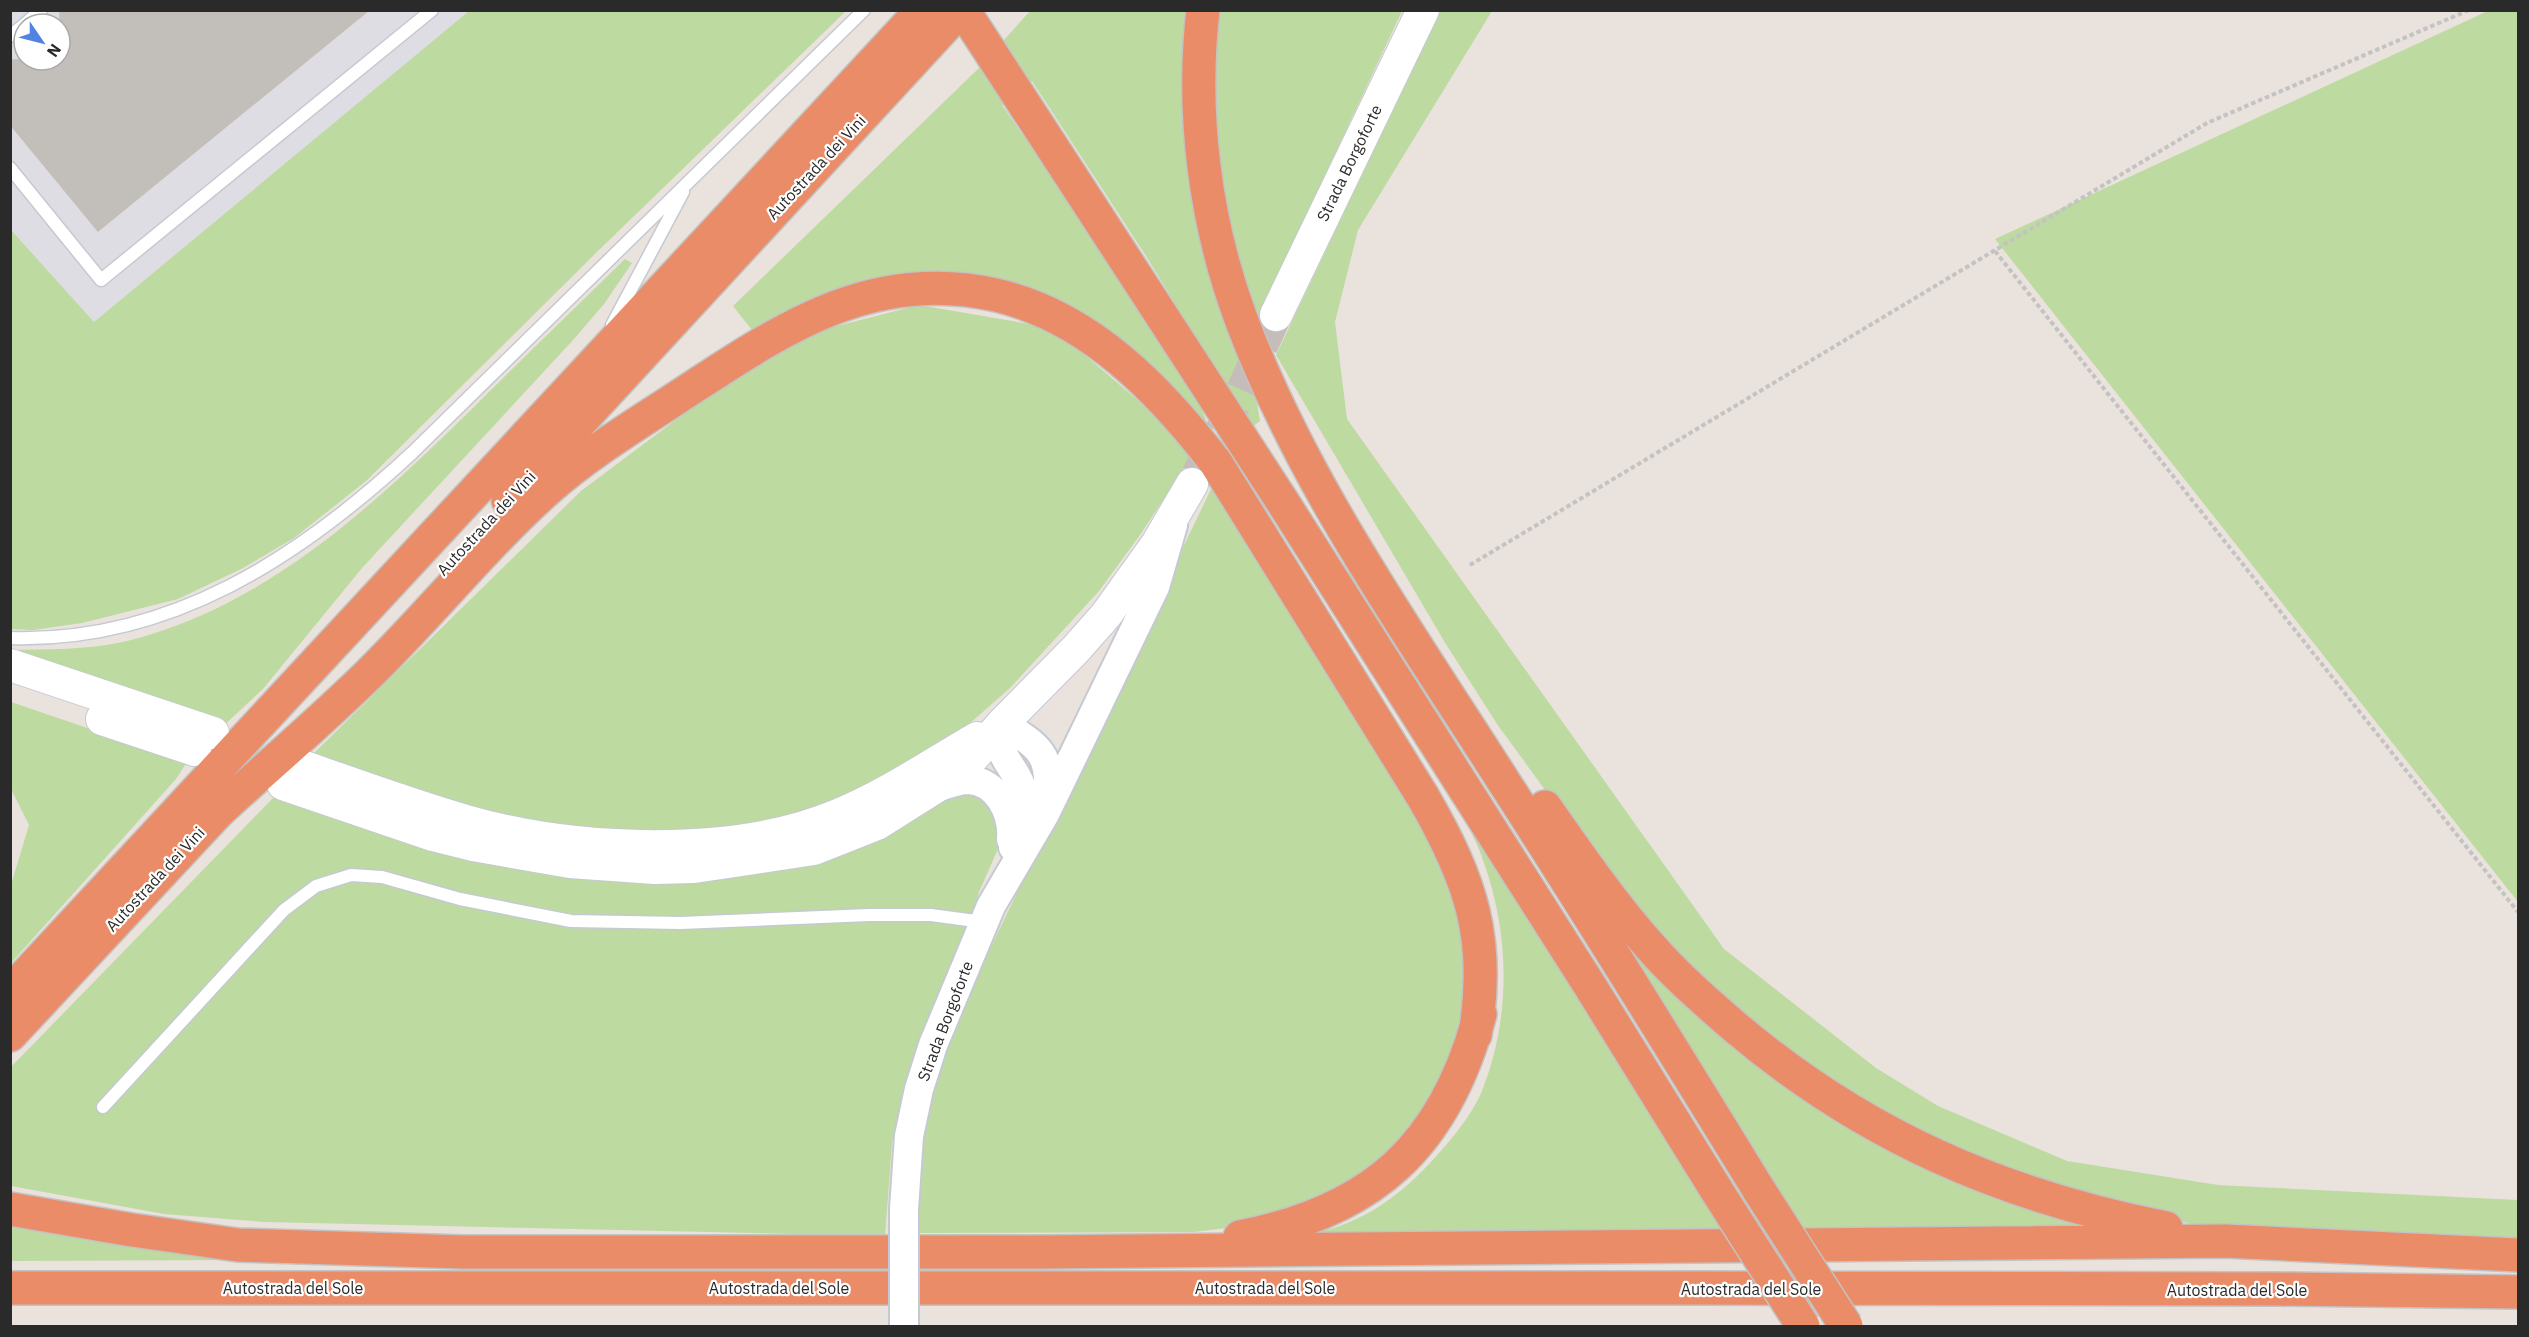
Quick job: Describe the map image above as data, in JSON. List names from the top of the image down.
{
  "streets": {
    "highway": ["Autostrada dei Vini", "Autostrada del Sole"],
    "main road": ["Strada Borgoforte"]
  },
  "north": "bottom right"
}
